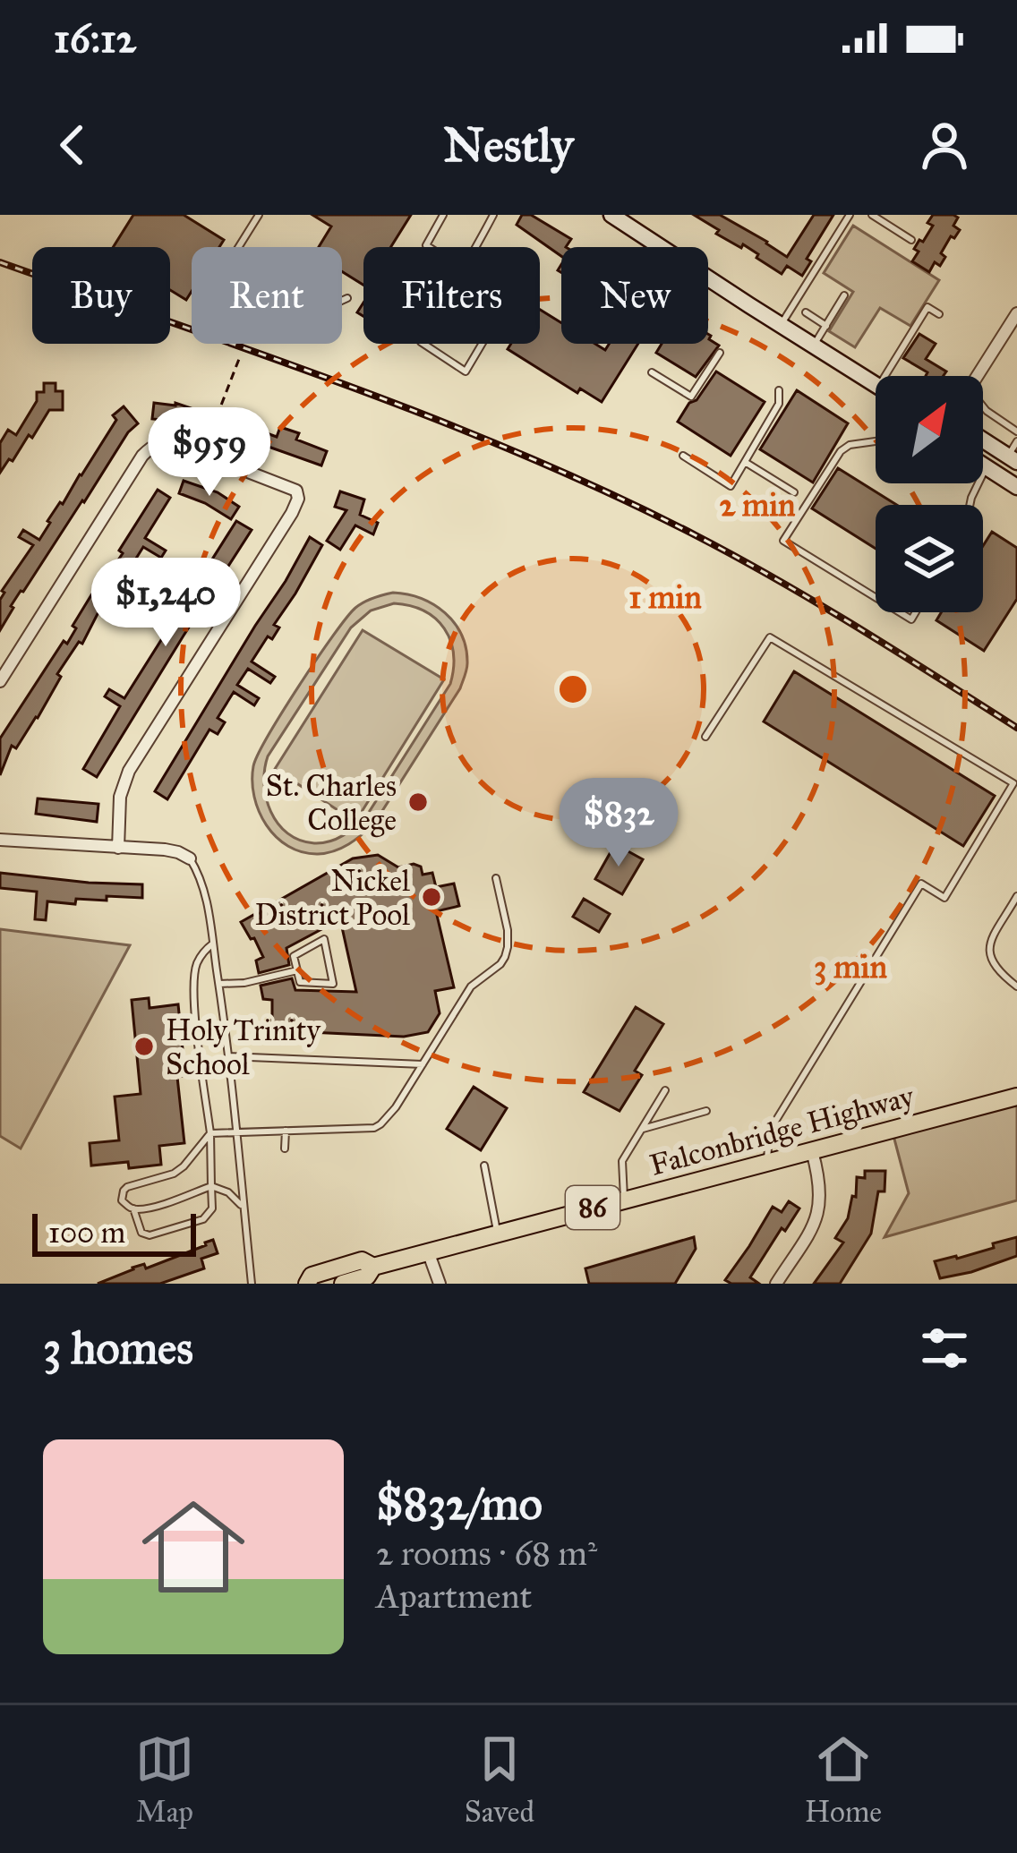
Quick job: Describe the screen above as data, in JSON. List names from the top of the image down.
{
  "streets": {
    "main road": ["Falconbridge Highway", "86"]
  },
  "places": ["St. Charles College", "Nickel District Pool", "Holy Trinity School"],
  "scale_bar": "100 m",
  "north": "top right",
  "page": {
    "status": "16:12",
    "header": "Nestly",
    "chip": [
      "Buy",
      "Rent",
      "Filters",
      "New"
    ],
    "price": ["$959", "$1,240", "$832"],
    "scale": "100 m",
    "heading": "3 homes",
    "list": [
      {
        "name": "$832/mo",
        "note": "2 rooms · 68 m² · Apartment"
      }
    ],
    "tabs": ["Map", "Saved", "Home"]
  },
  "rings": ["2 min", "1 min", "3 min"]
}
